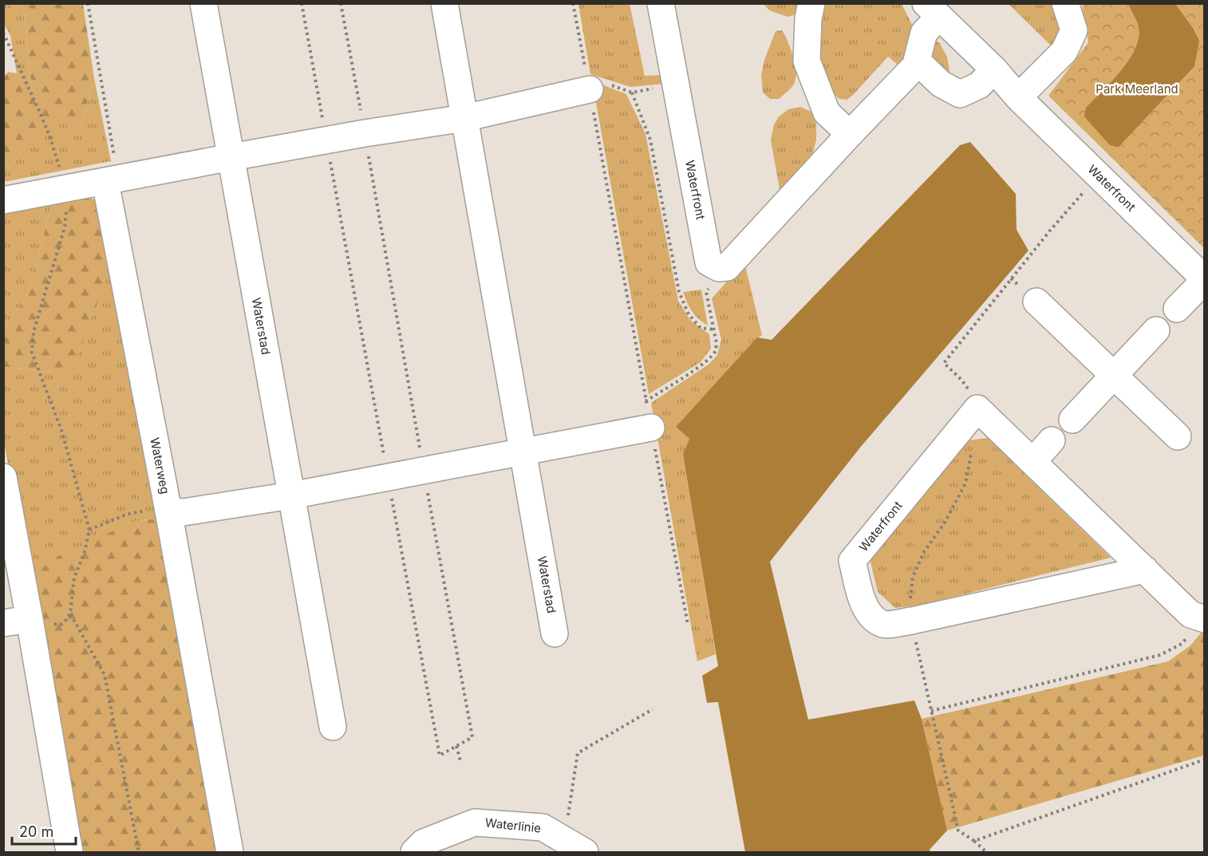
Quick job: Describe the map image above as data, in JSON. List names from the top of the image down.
{
  "streets": {
    "street": [
      "Waterfront",
      "Waterstad",
      "Waterweg",
      "Waterlinie"
    ]
  },
  "parks": ["Park Meerland"],
  "scale_bar": "20 m"
}
